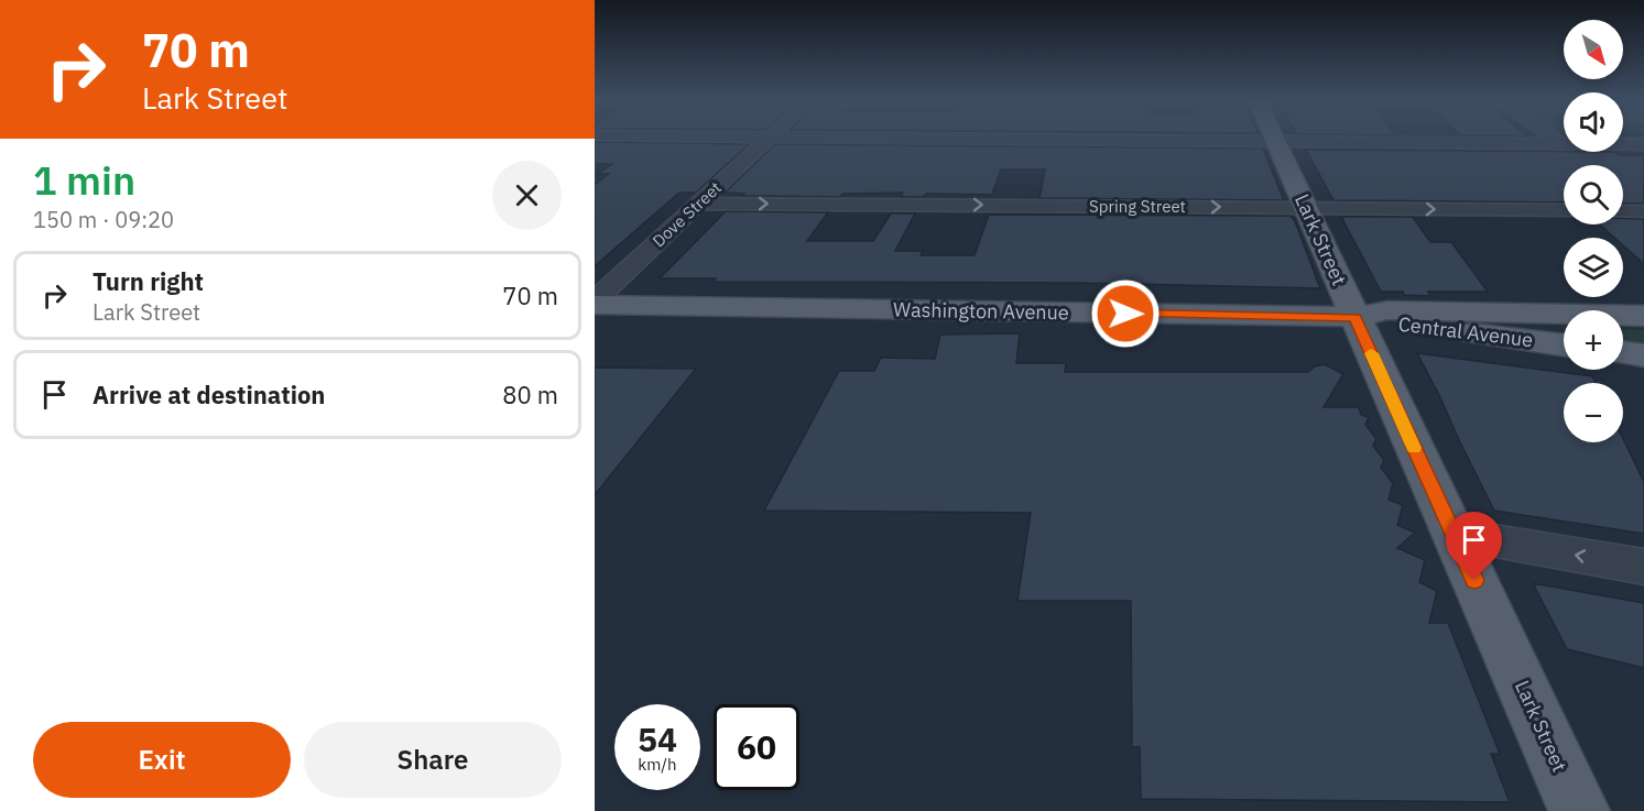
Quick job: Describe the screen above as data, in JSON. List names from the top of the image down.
{
  "streets": {
    "main road": ["Lark Street", "Washington Avenue", "Central Avenue"],
    "street": ["Spring Street", "Dove Street"]
  },
  "crossings": [
    ["Spring Street", "Dove Street"],
    ["Spring Street", "Lark Street"],
    ["Dove Street", "Washington Avenue"],
    ["Lark Street", "Washington Avenue"],
    ["Lark Street", "Central Avenue"],
    ["Washington Avenue", "Central Avenue"]
  ],
  "north": "bottom right",
  "page": {
    "turn": ["70 m", "Lark Street"],
    "map_buttons": ["+", "−"],
    "heading": ["1 min", "150 m · 09:20"],
    "list": [
      {
        "name": "Turn right",
        "note": "Lark Street",
        "value": "70 m"
      },
      {
        "name": "Arrive at destination",
        "value": "80 m"
      }
    ],
    "speed": "54 km/h",
    "limit": "60",
    "buttons": ["Exit", "Share"]
  }
}
